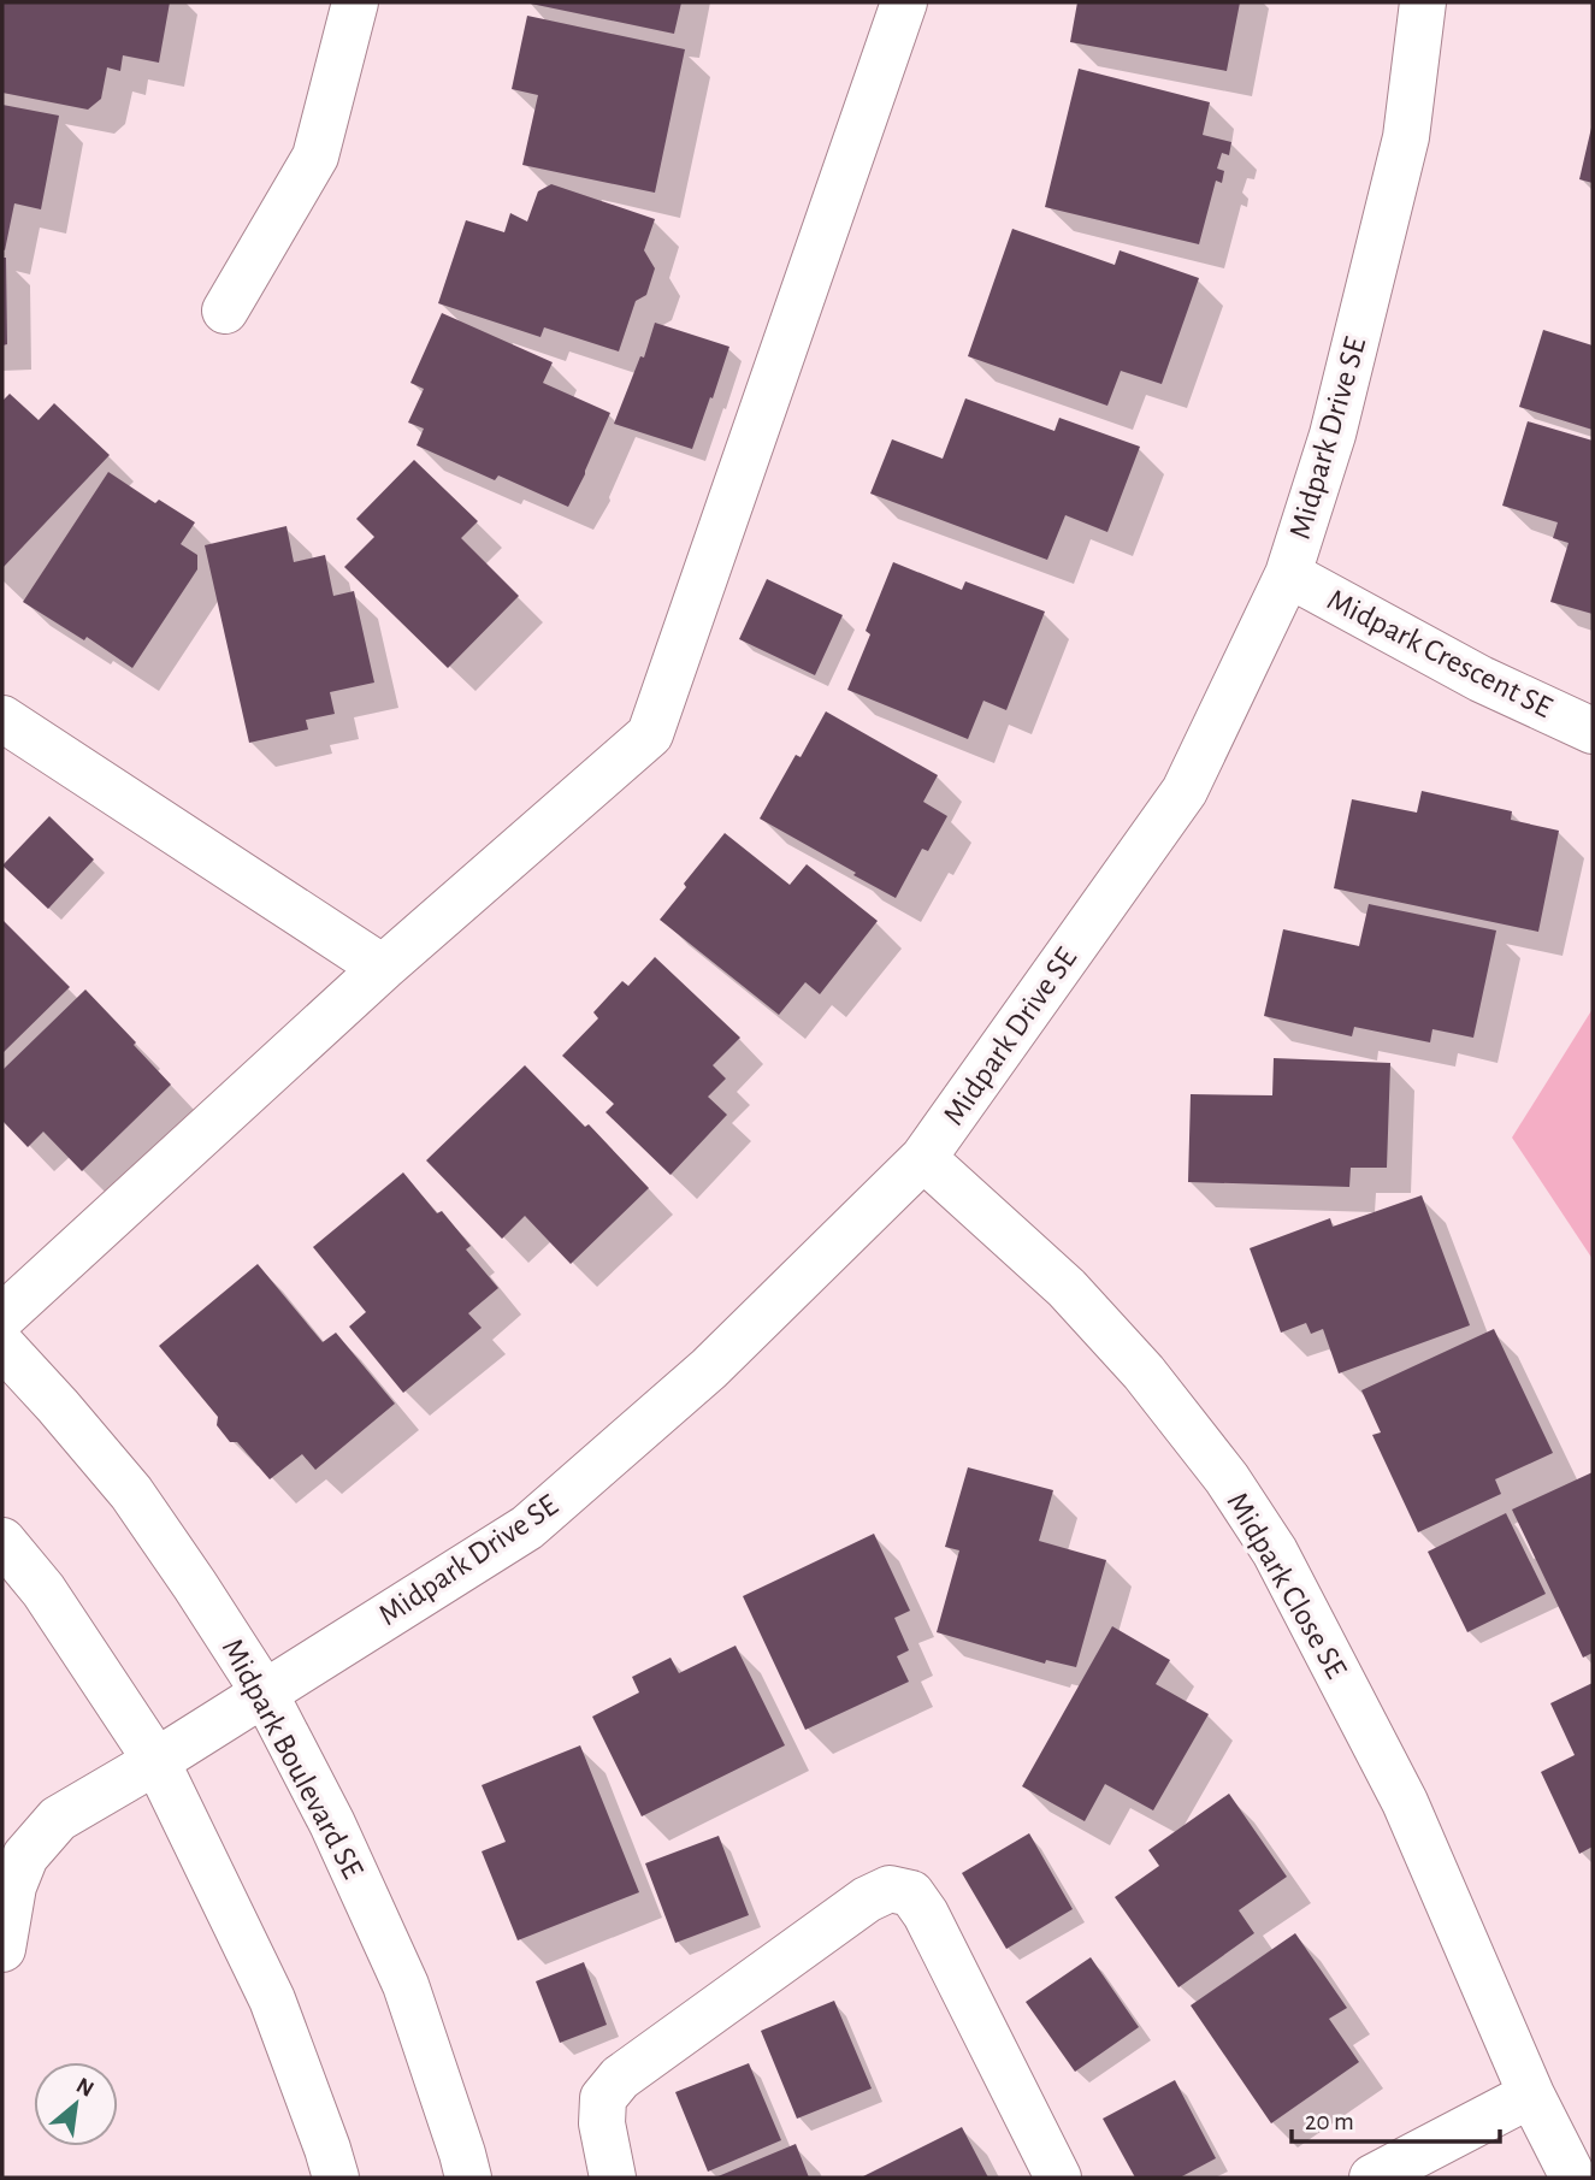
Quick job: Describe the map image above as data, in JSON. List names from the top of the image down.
{
  "streets": {
    "street": [
      "Midpark Drive SE",
      "Midpark Crescent SE",
      "Midpark Close SE",
      "Midpark Boulevard SE"
    ]
  },
  "crossings": [
    ["Midpark Drive SE", "Midpark Crescent SE"],
    ["Midpark Drive SE", "Midpark Close SE"],
    ["Midpark Drive SE", "Midpark Boulevard SE"]
  ],
  "scale_bar": "20 m",
  "north": "top right"
}
